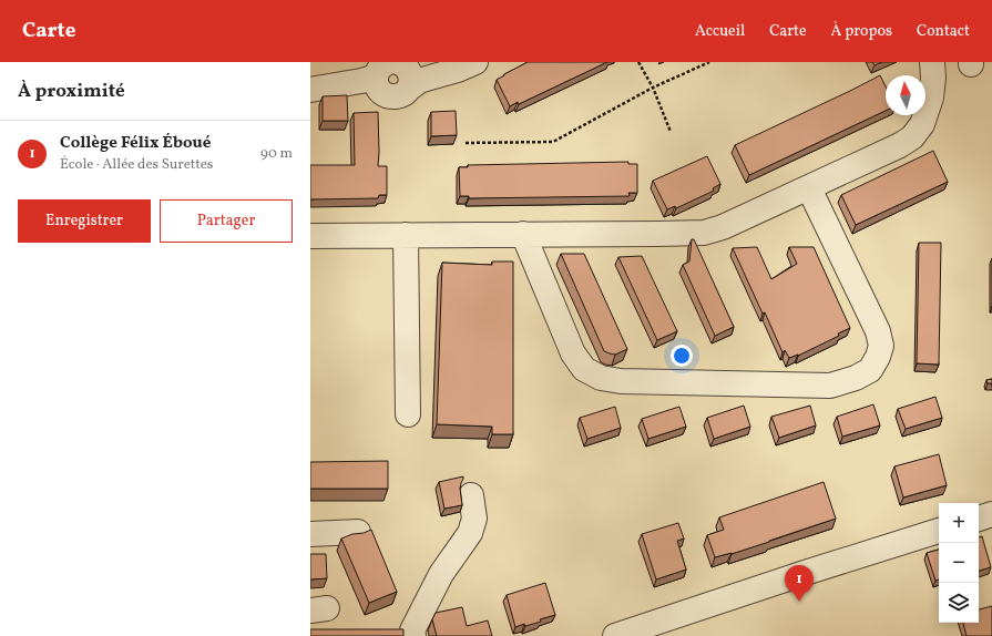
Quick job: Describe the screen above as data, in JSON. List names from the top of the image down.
{
  "north": "top",
  "page": {
    "header": "Carte",
    "nav": [
      "Accueil",
      "Carte",
      "À propos",
      "Contact"
    ],
    "heading": "À proximité",
    "list": [
      {
        "mark": "1",
        "name": "Collège Félix Éboué",
        "note": "École · Allée des Surettes",
        "value": "90 m"
      }
    ],
    "buttons": ["Enregistrer", "Partager"],
    "map_buttons": ["+", "−"],
    "pins": "1"
  }
}
